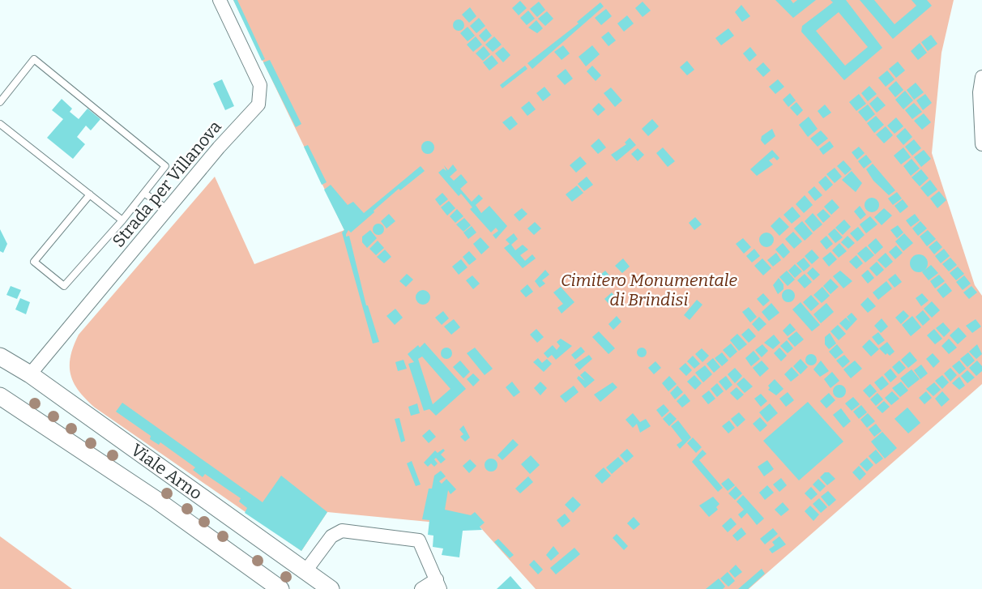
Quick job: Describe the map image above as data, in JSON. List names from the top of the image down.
{
  "streets": {
    "main road": ["Viale Arno"],
    "street": ["Strada per Villanova"]
  },
  "crossings": [
    ["Strada per Villanova", "Viale Arno"]
  ],
  "parks": ["Cimitero Monumentale di Brindisi"]
}
